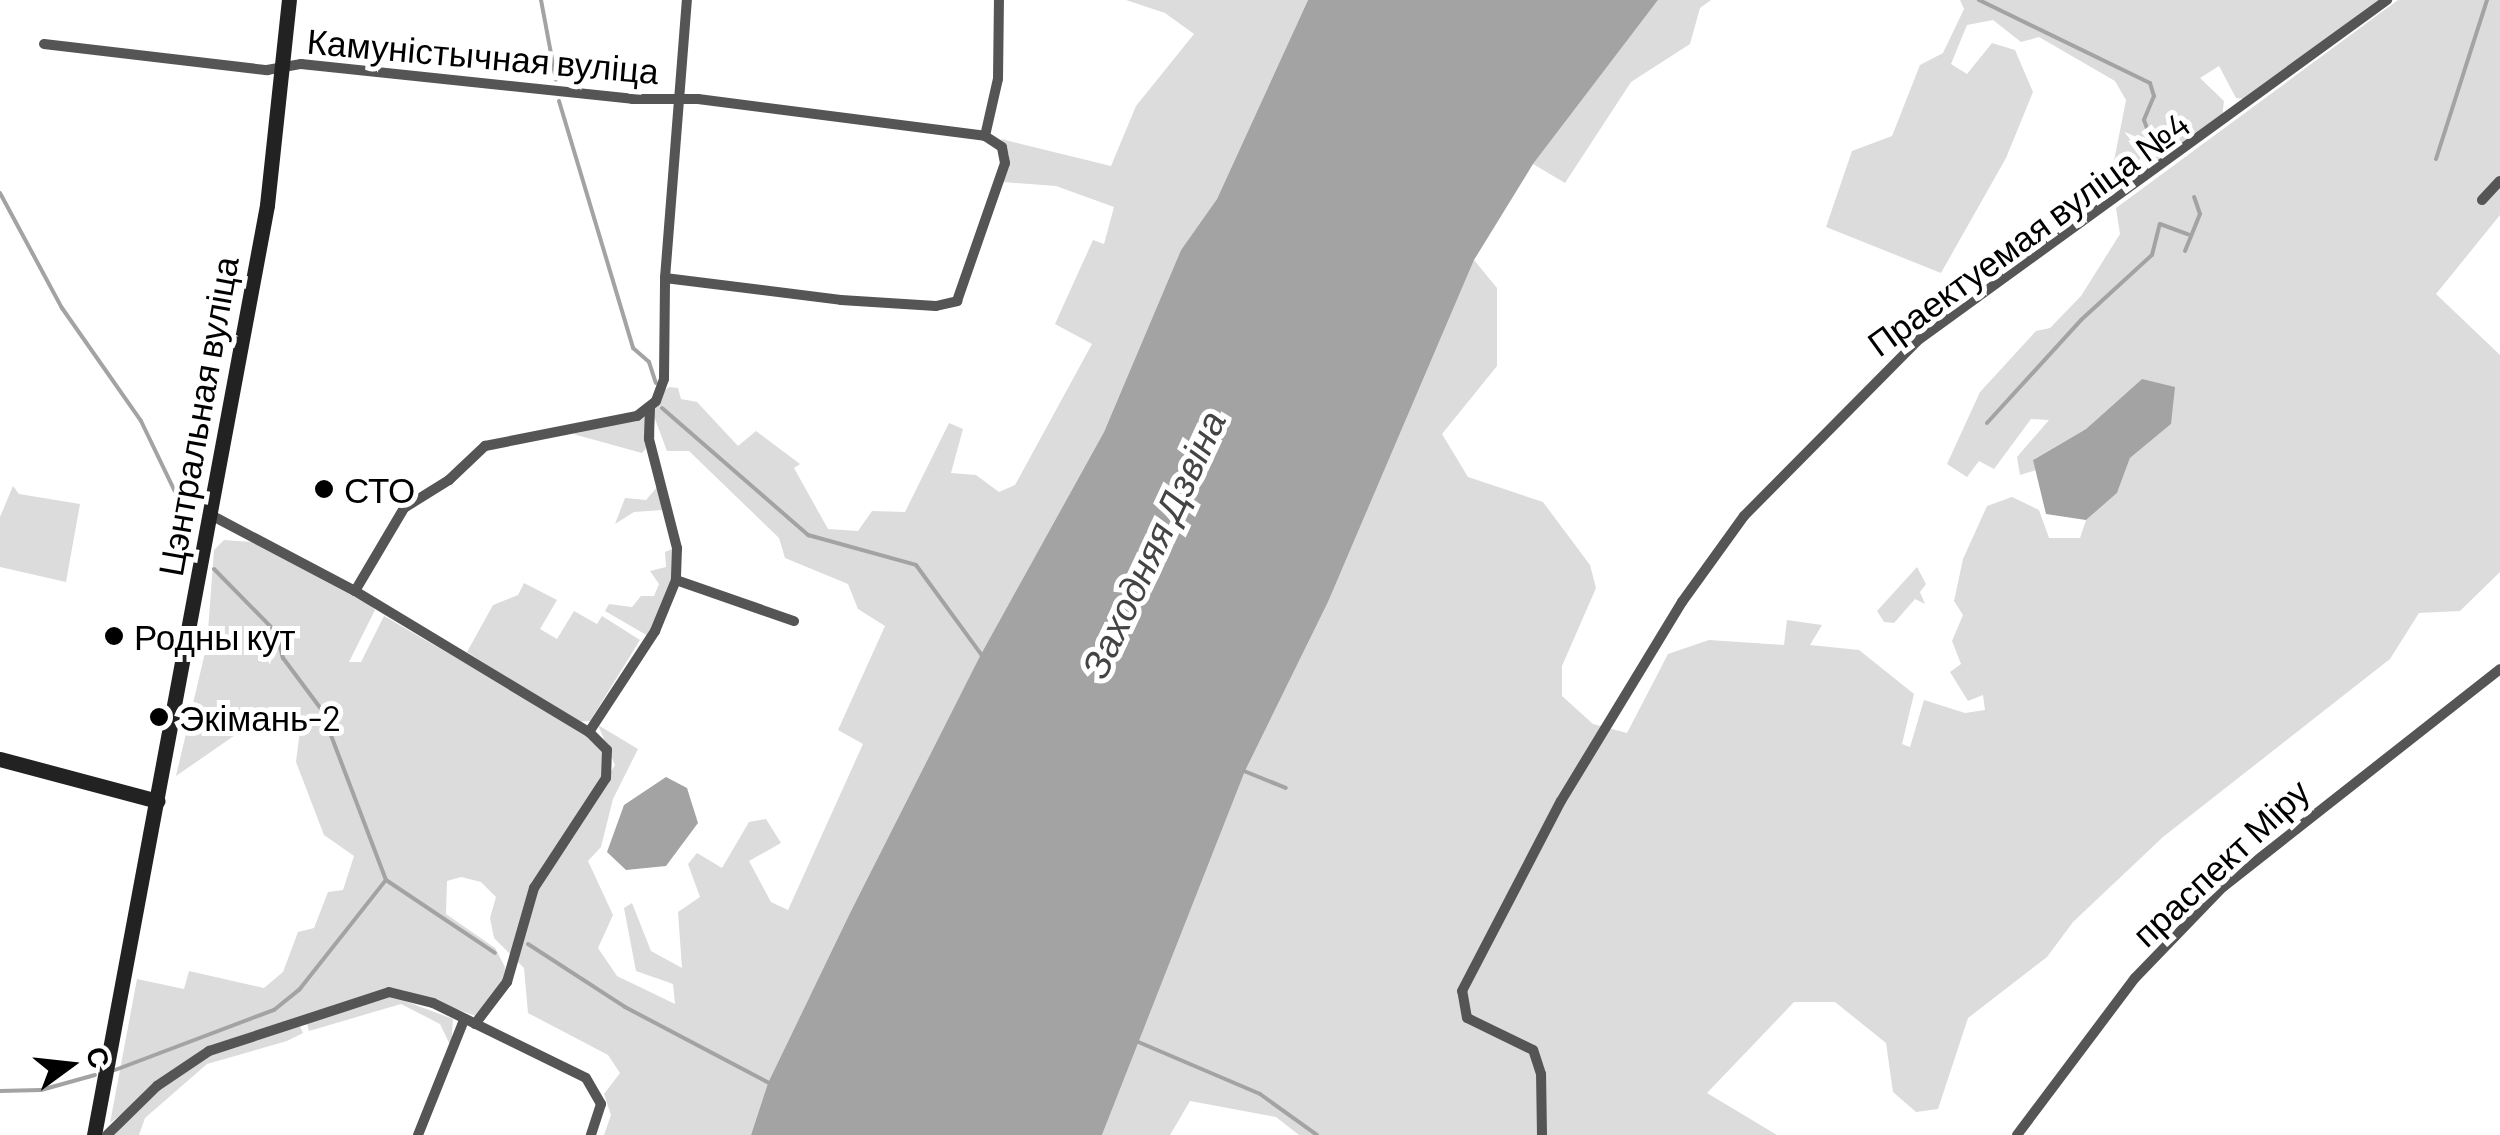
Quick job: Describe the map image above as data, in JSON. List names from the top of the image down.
{
  "streets": {
    "main road": ["Цэнтральная вуліца"],
    "street": ["Камуністычная вуліца", "Праектуемая вуліца №4", "праспект Міру"]
  },
  "crossings": [
    ["Камуністычная вуліца", "Цэнтральная вуліца"]
  ],
  "water": ["Заходняя Дзвіна"],
  "places": ["СТО", "Родны кут", "Экімань-2"],
  "north": "right"
}
